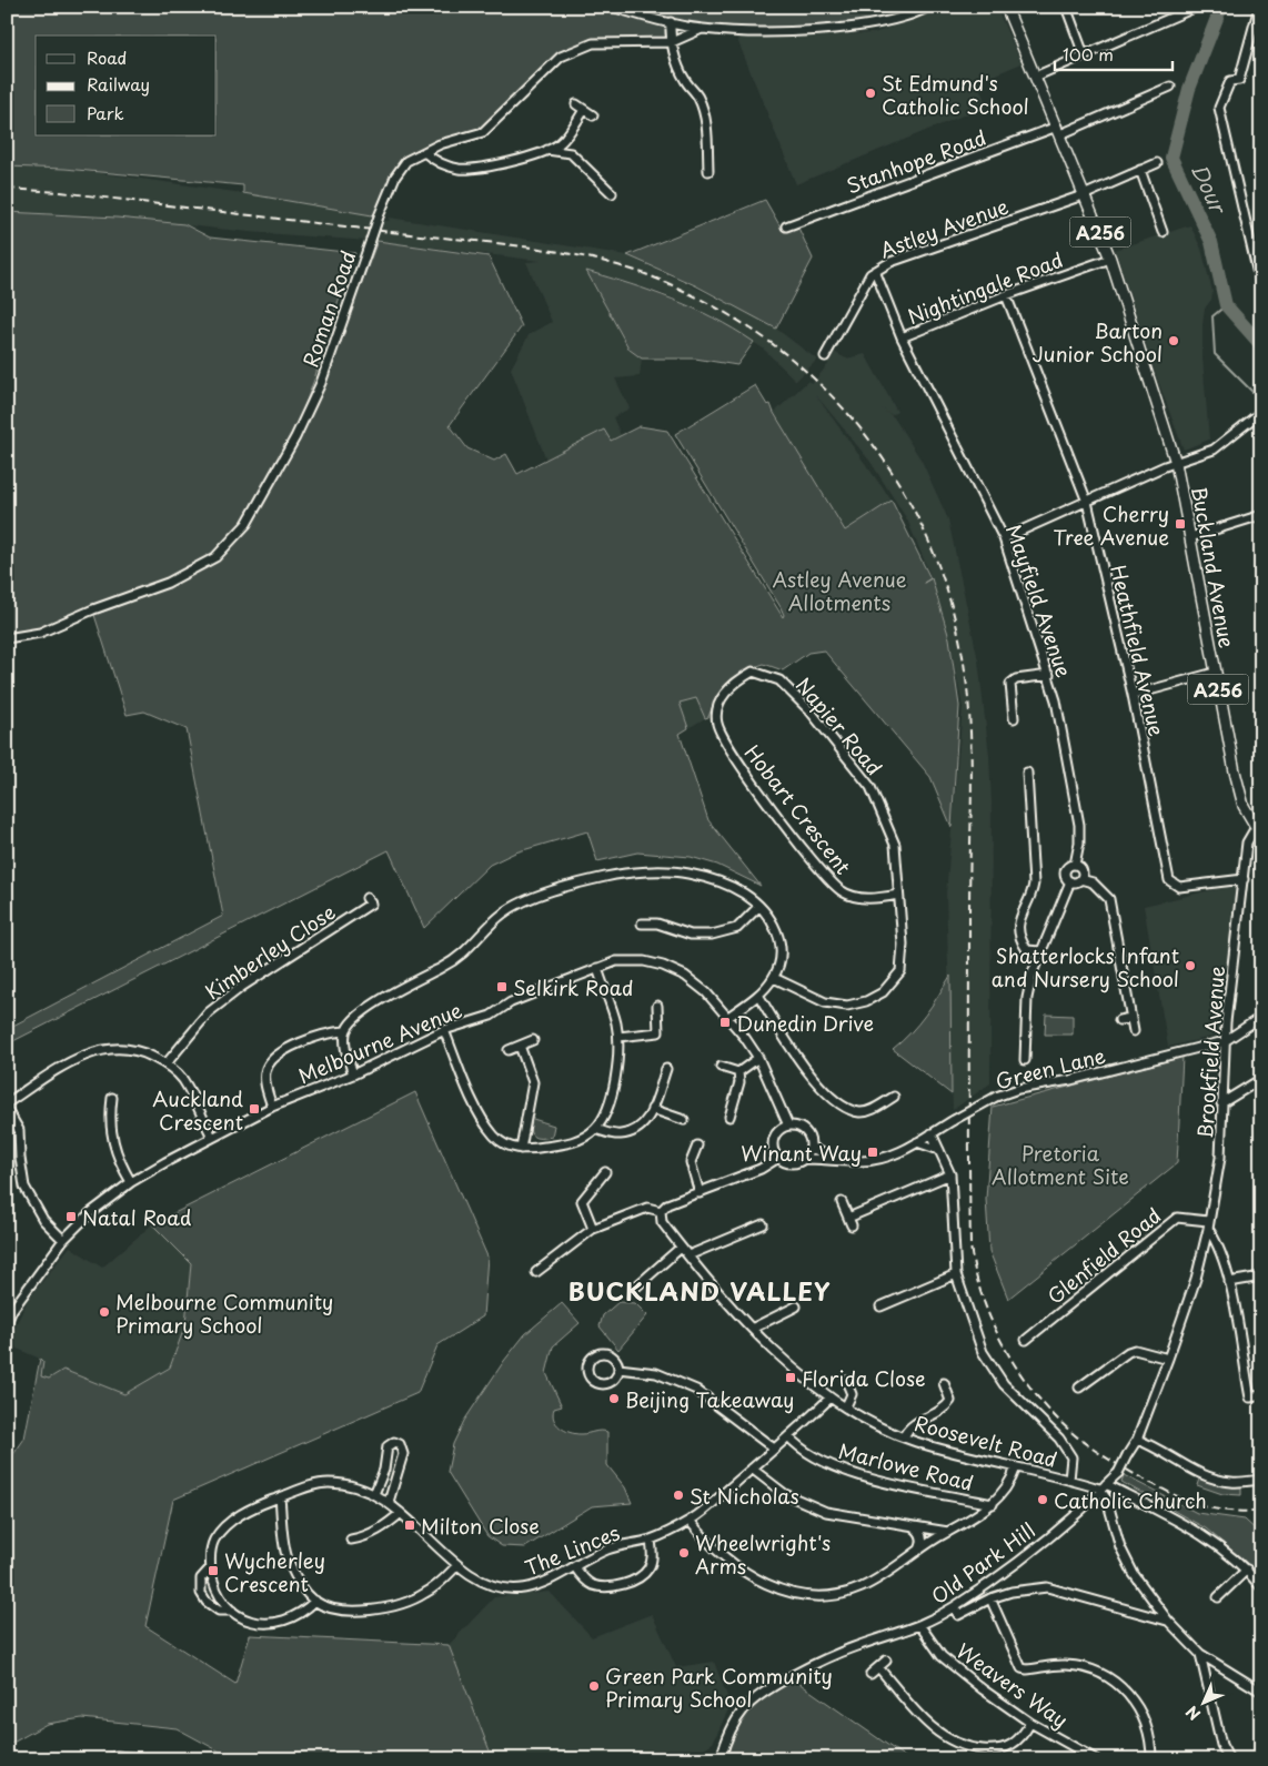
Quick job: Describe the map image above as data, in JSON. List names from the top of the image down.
{
  "streets": {
    "main road": ["A256", "Buckland Avenue"],
    "street": [
      "Stanhope Road",
      "Astley Avenue",
      "Nightingale Road",
      "Roman Road",
      "Mayfield Avenue",
      "Heathfield Avenue",
      "Napier Road",
      "Hobart Crescent",
      "Kimberley Close",
      "Melbourne Avenue",
      "Brookfield Avenue",
      "Green Lane",
      "Glenfield Road",
      "Roosevelt Road",
      "Marlowe Road",
      "The Linces",
      "Old Park Hill",
      "Weavers Way"
    ]
  },
  "crossings": [
    ["Stanhope Road", "A256"],
    ["Astley Avenue", "A256"],
    ["Astley Avenue", "Mayfield Avenue"],
    ["A256", "Nightingale Road"],
    ["A256", "Buckland Avenue"],
    ["Nightingale Road", "Mayfield Avenue"],
    ["Nightingale Road", "Heathfield Avenue"],
    ["Buckland Avenue", "Brookfield Avenue"],
    ["Heathfield Avenue", "Brookfield Avenue"],
    ["Napier Road", "Hobart Crescent"],
    ["Melbourne Avenue", "Green Lane"],
    ["Brookfield Avenue", "Green Lane"],
    ["Brookfield Avenue", "Glenfield Road"],
    ["Brookfield Avenue", "Old Park Hill"],
    ["Roosevelt Road", "The Linces"],
    ["Roosevelt Road", "Old Park Hill"],
    ["Marlowe Road", "The Linces"],
    ["Old Park Hill", "Weavers Way"]
  ],
  "districts": ["BUCKLAND VALLEY"],
  "water": ["Dour"],
  "parks": ["Astley Avenue Allotments", "Pretoria Allotment Site"],
  "places": {
    "other": [
      "St Edmund's Catholic School",
      "Barton Junior School",
      "Shatterlocks Infant and Nursery School",
      "Melbourne Community Primary School",
      "Beijing Takeaway",
      "St Nicholas",
      "Catholic Church",
      "Wheelwright's Arms",
      "Green Park Community Primary School"
    ],
    "transit": [
      "Cherry Tree Avenue",
      "Selkirk Road",
      "Dunedin Drive",
      "Auckland Crescent",
      "Winant Way",
      "Natal Road",
      "Florida Close",
      "Milton Close",
      "Wycherley Crescent"
    ]
  },
  "legend": ["Road", "Railway", "Park"],
  "scale_bar": "100 m",
  "north": "bottom left"
}
